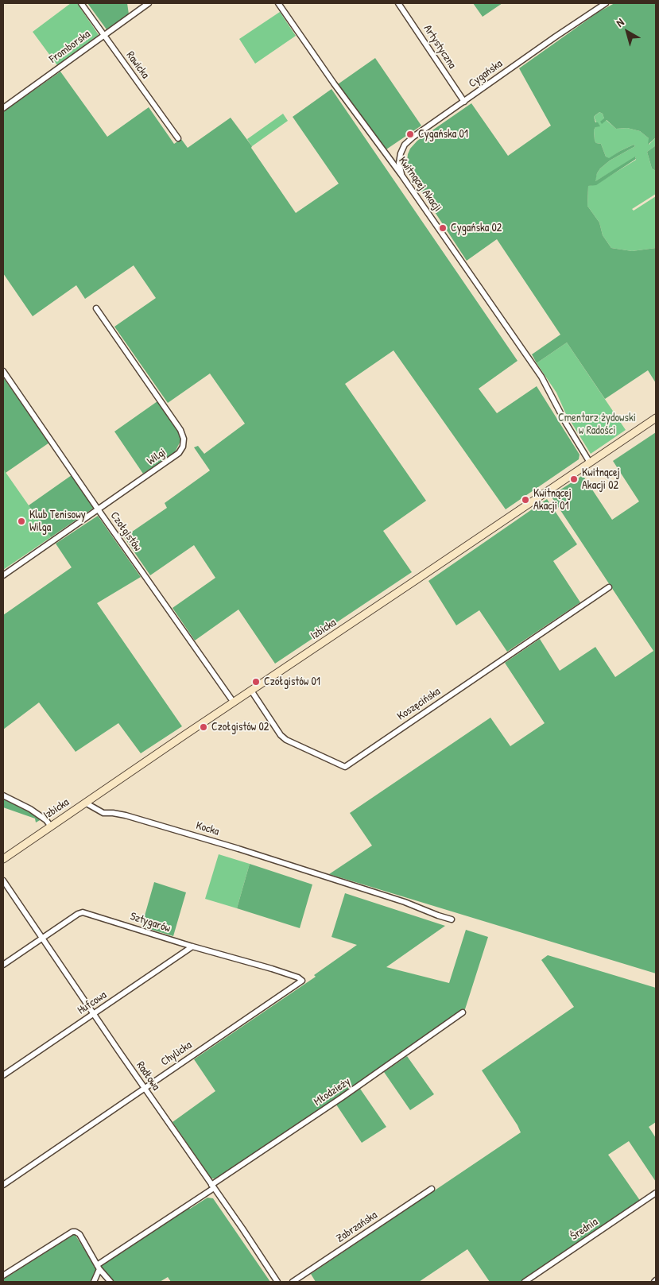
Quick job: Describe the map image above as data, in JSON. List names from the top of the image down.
{
  "streets": {
    "street": [
      "Fromborska",
      "Artystyczna",
      "Rawicka",
      "Cygańska",
      "Kwitnącej Akacji",
      "Wilgi",
      "Czołgistów",
      "Izbicka",
      "Koszęcińska",
      "Kocka",
      "Sztygarów",
      "Hufcowa",
      "Chylicka",
      "Radłowa",
      "Młodzieży",
      "Zabrzańska",
      "Średnia"
    ]
  },
  "crossings": [
    ["Fromborska", "Rawicka"],
    ["Artystyczna", "Cygańska"],
    ["Cygańska", "Kwitnącej Akacji"],
    ["Kwitnącej Akacji", "Izbicka"],
    ["Wilgi", "Czołgistów"],
    ["Czołgistów", "Izbicka"],
    ["Izbicka", "Koszęcińska"],
    ["Izbicka", "Kocka"],
    ["Sztygarów", "Hufcowa"],
    ["Sztygarów", "Chylicka"],
    ["Sztygarów", "Radłowa"],
    ["Hufcowa", "Radłowa"],
    ["Chylicka", "Radłowa"],
    ["Radłowa", "Młodzieży"]
  ],
  "parks": ["Cmentarz żydowski w Radości"],
  "places": [
    "Cygańska 01",
    "Cygańska 02",
    "Kwitnącej Akacji 02",
    "Kwitnącej Akacji 01",
    "Klub Tenisowy Wilga",
    "Czołgistów 01",
    "Czołgistów 02"
  ],
  "north": "top left"
}
